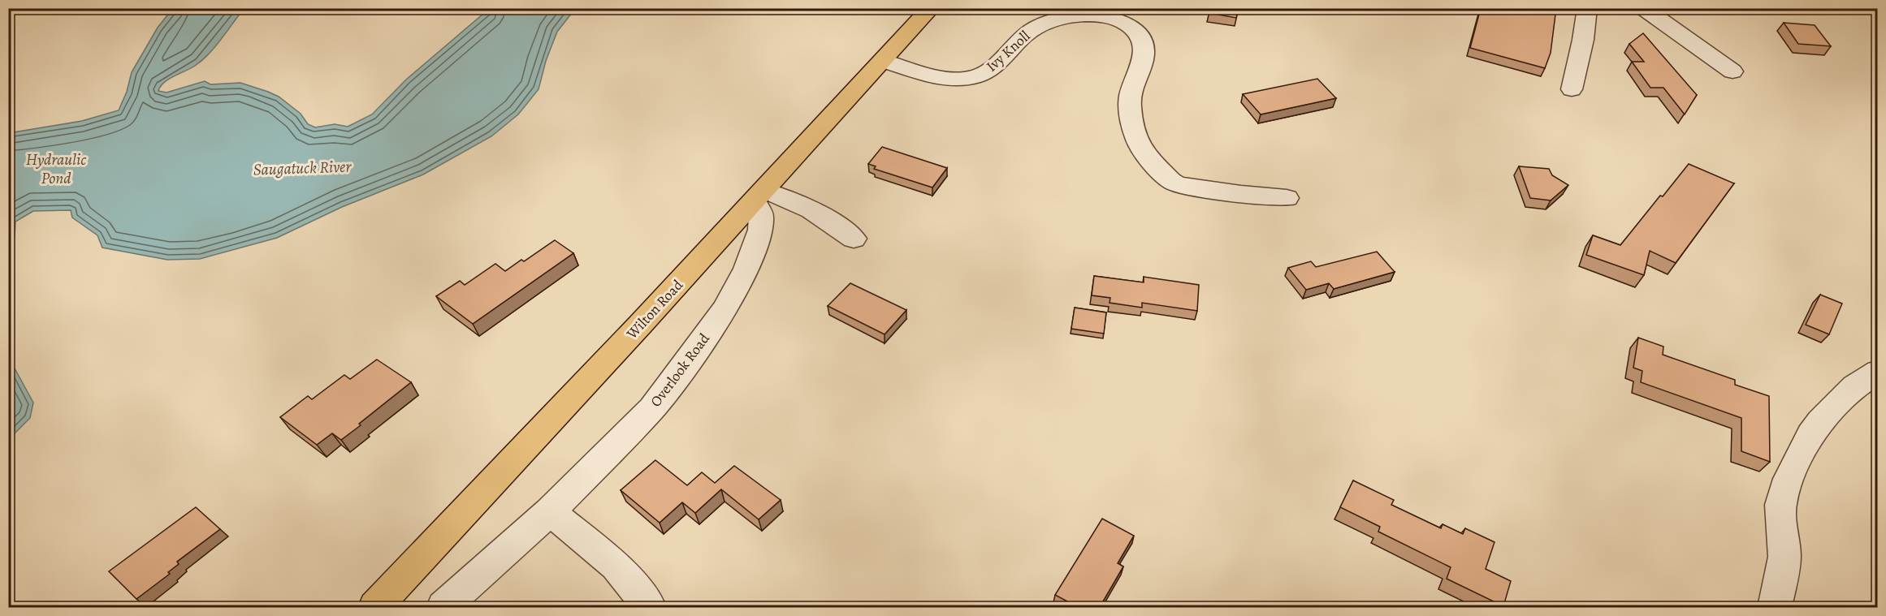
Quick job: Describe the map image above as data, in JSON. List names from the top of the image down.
{
  "streets": {
    "main road": ["Wilton Road"],
    "street": ["Ivy Knoll", "Overlook Road"]
  },
  "crossings": [
    ["Ivy Knoll", "Wilton Road"],
    ["Wilton Road", "Overlook Road"]
  ],
  "water": ["Hydraulic Pond", "Saugatuck River"]
}
